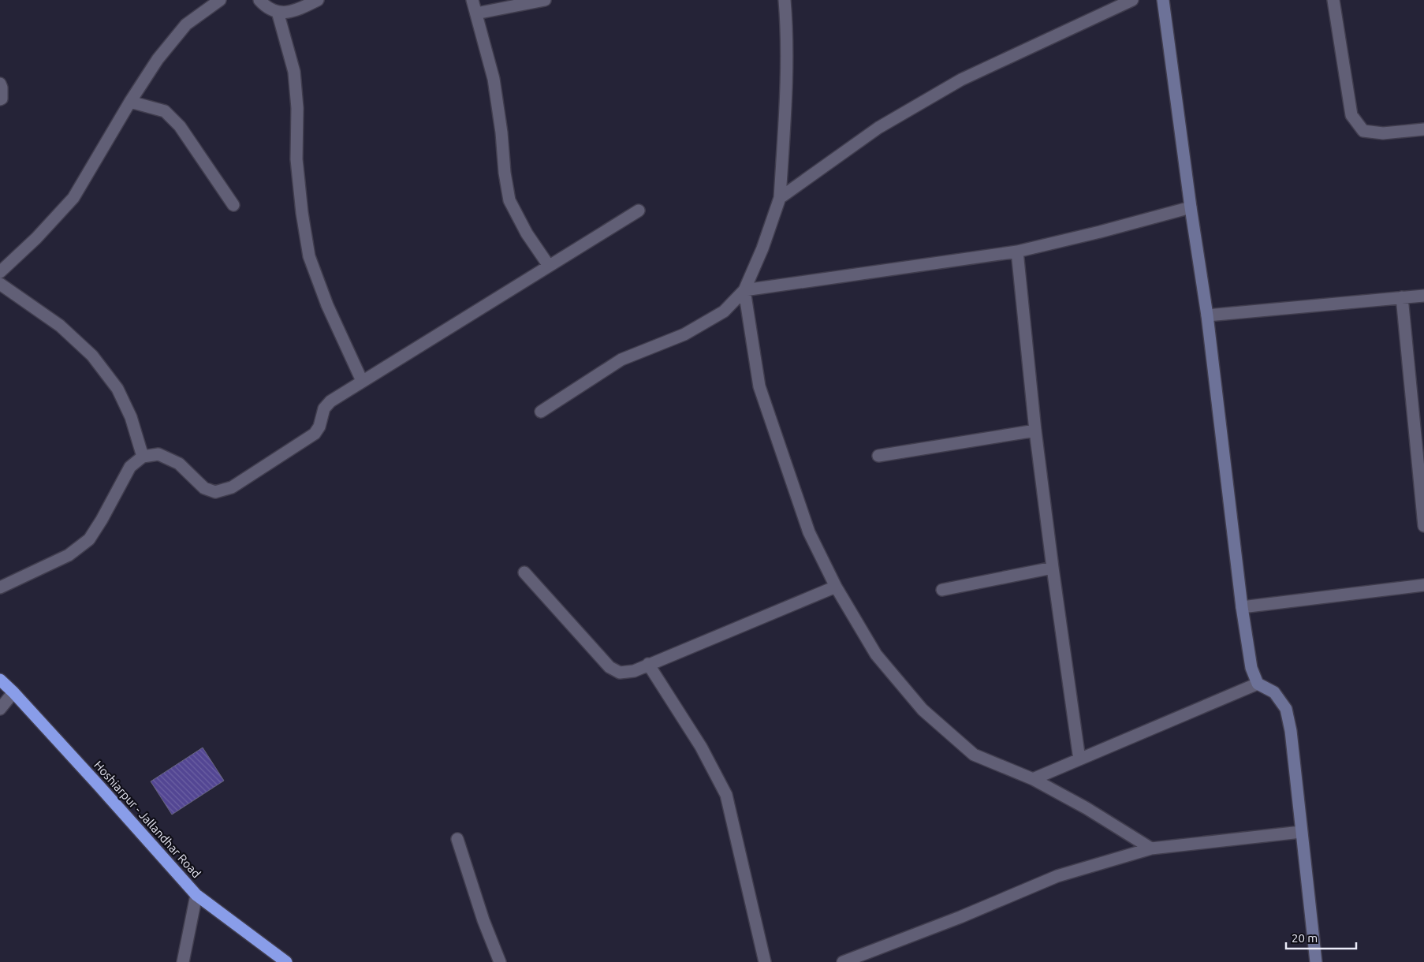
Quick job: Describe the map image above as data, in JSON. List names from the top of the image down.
{
  "streets": {
    "highway": ["Hoshiarpur - Jallandhar Road"]
  },
  "scale_bar": "20 m"
}
